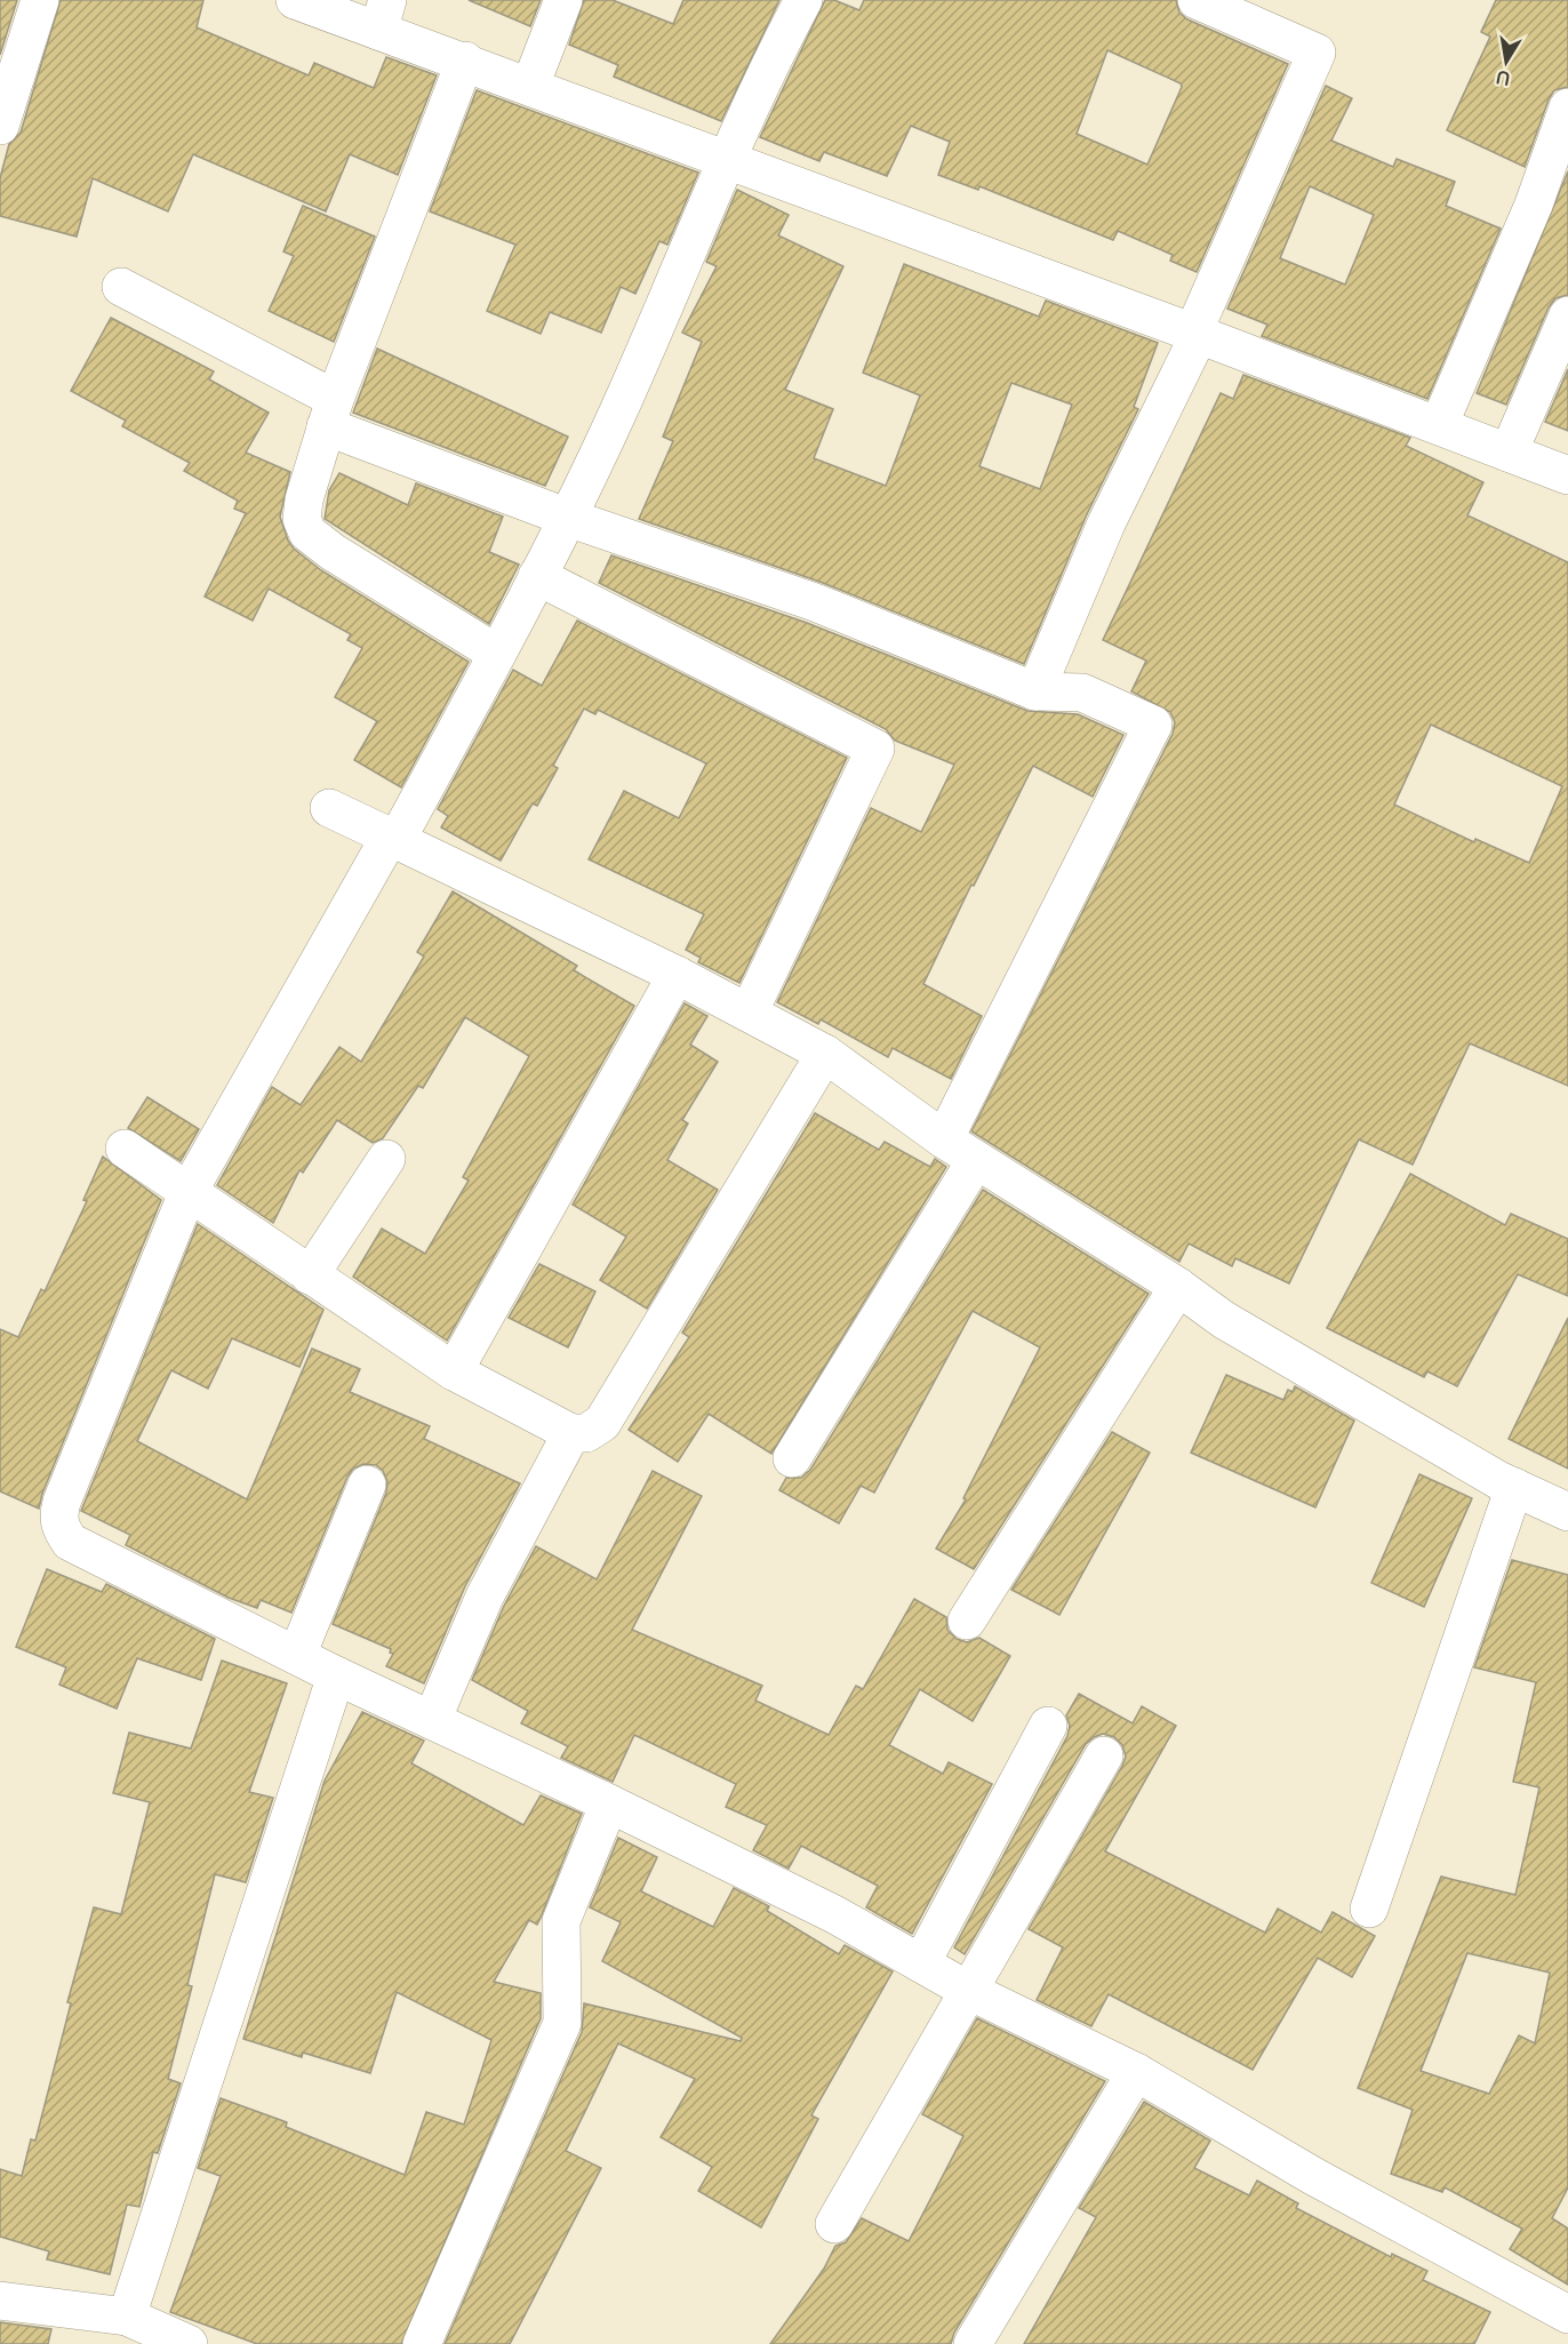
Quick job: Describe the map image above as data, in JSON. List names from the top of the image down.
{
  "north": "bottom"
}
